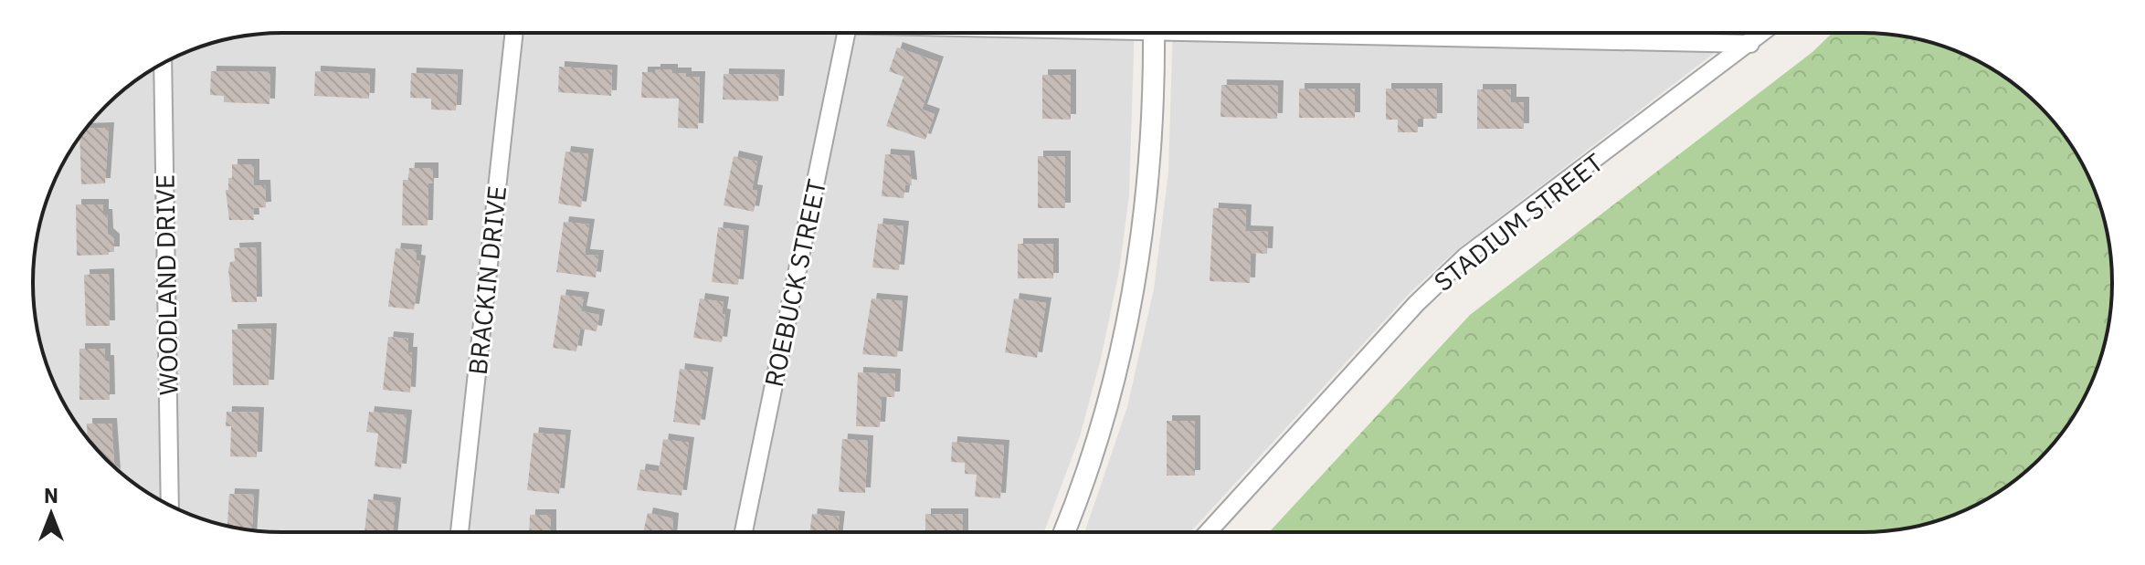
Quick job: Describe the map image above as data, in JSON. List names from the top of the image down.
{
  "streets": {
    "street": [
      "STADIUM STREET",
      "BRACKIN DRIVE",
      "ROEBUCK STREET",
      "WOODLAND DRIVE"
    ]
  },
  "north": "top"
}
